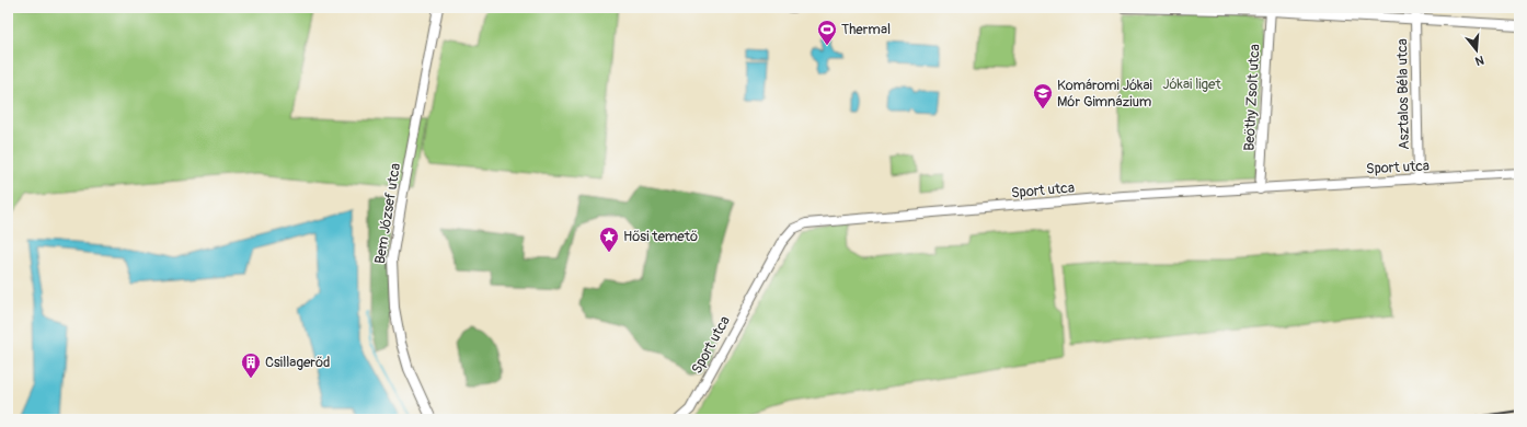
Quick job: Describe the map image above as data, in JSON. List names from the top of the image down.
{
  "streets": {
    "street": [
      "Asztalos Béla utca",
      "Beöthy Zsolt utca",
      "Sport utca",
      "Bem József utca"
    ]
  },
  "crossings": [
    ["Asztalos Béla utca", "Sport utca"],
    ["Beöthy Zsolt utca", "Sport utca"]
  ],
  "parks": ["Jókai liget"],
  "places": {
    "sports": ["Thermal"],
    "school or university": ["Komáromi Jókai Mór Gimnázium"],
    "place": ["Hősi temető"],
    "building": ["Csillagerőd"]
  },
  "north": "bottom"
}
